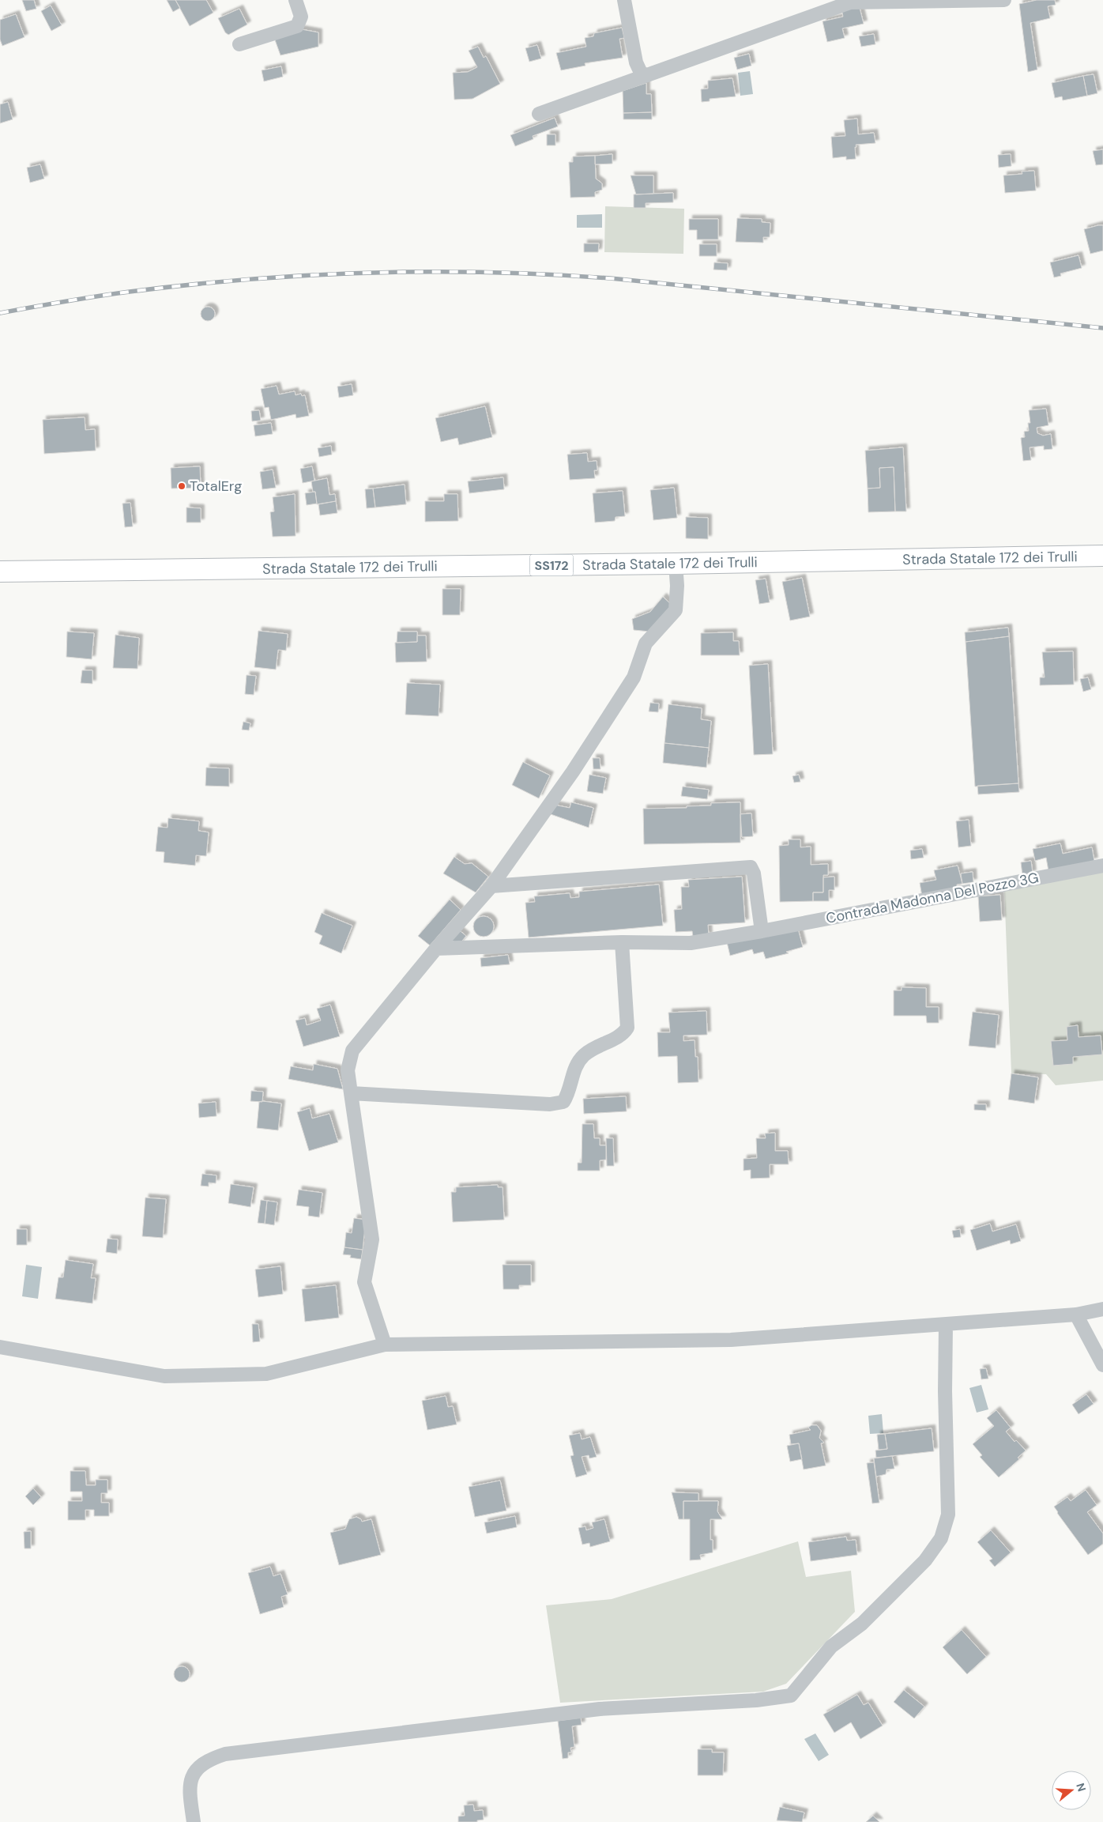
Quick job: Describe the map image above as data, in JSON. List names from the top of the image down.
{
  "streets": {
    "main road": ["Strada Statale 172 dei Trulli", "SS172"],
    "street": ["Contrada Madonna Del Pozzo 3G"]
  },
  "places": ["TotalErg"],
  "north": "right"
}
